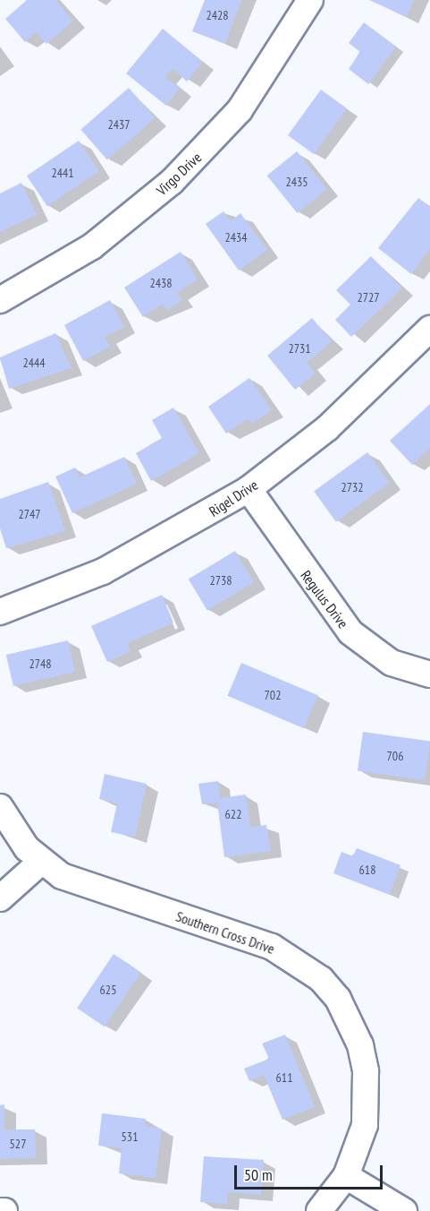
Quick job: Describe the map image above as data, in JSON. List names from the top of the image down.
{
  "streets": {
    "street": [
      "Virgo Drive",
      "Rigel Drive",
      "Regulus Drive",
      "Southern Cross Drive"
    ]
  },
  "crossings": [
    ["Rigel Drive", "Regulus Drive"]
  ],
  "house_numbers": [
    "2428",
    "2437",
    "2441",
    "2435",
    "2434",
    "2438",
    "2727",
    "2731",
    "2444",
    "2732",
    "2747",
    "2738",
    "2748",
    "702",
    "706",
    "622",
    "618",
    "625",
    "611",
    "531",
    "527"
  ],
  "scale_bar": "50 m"
}
